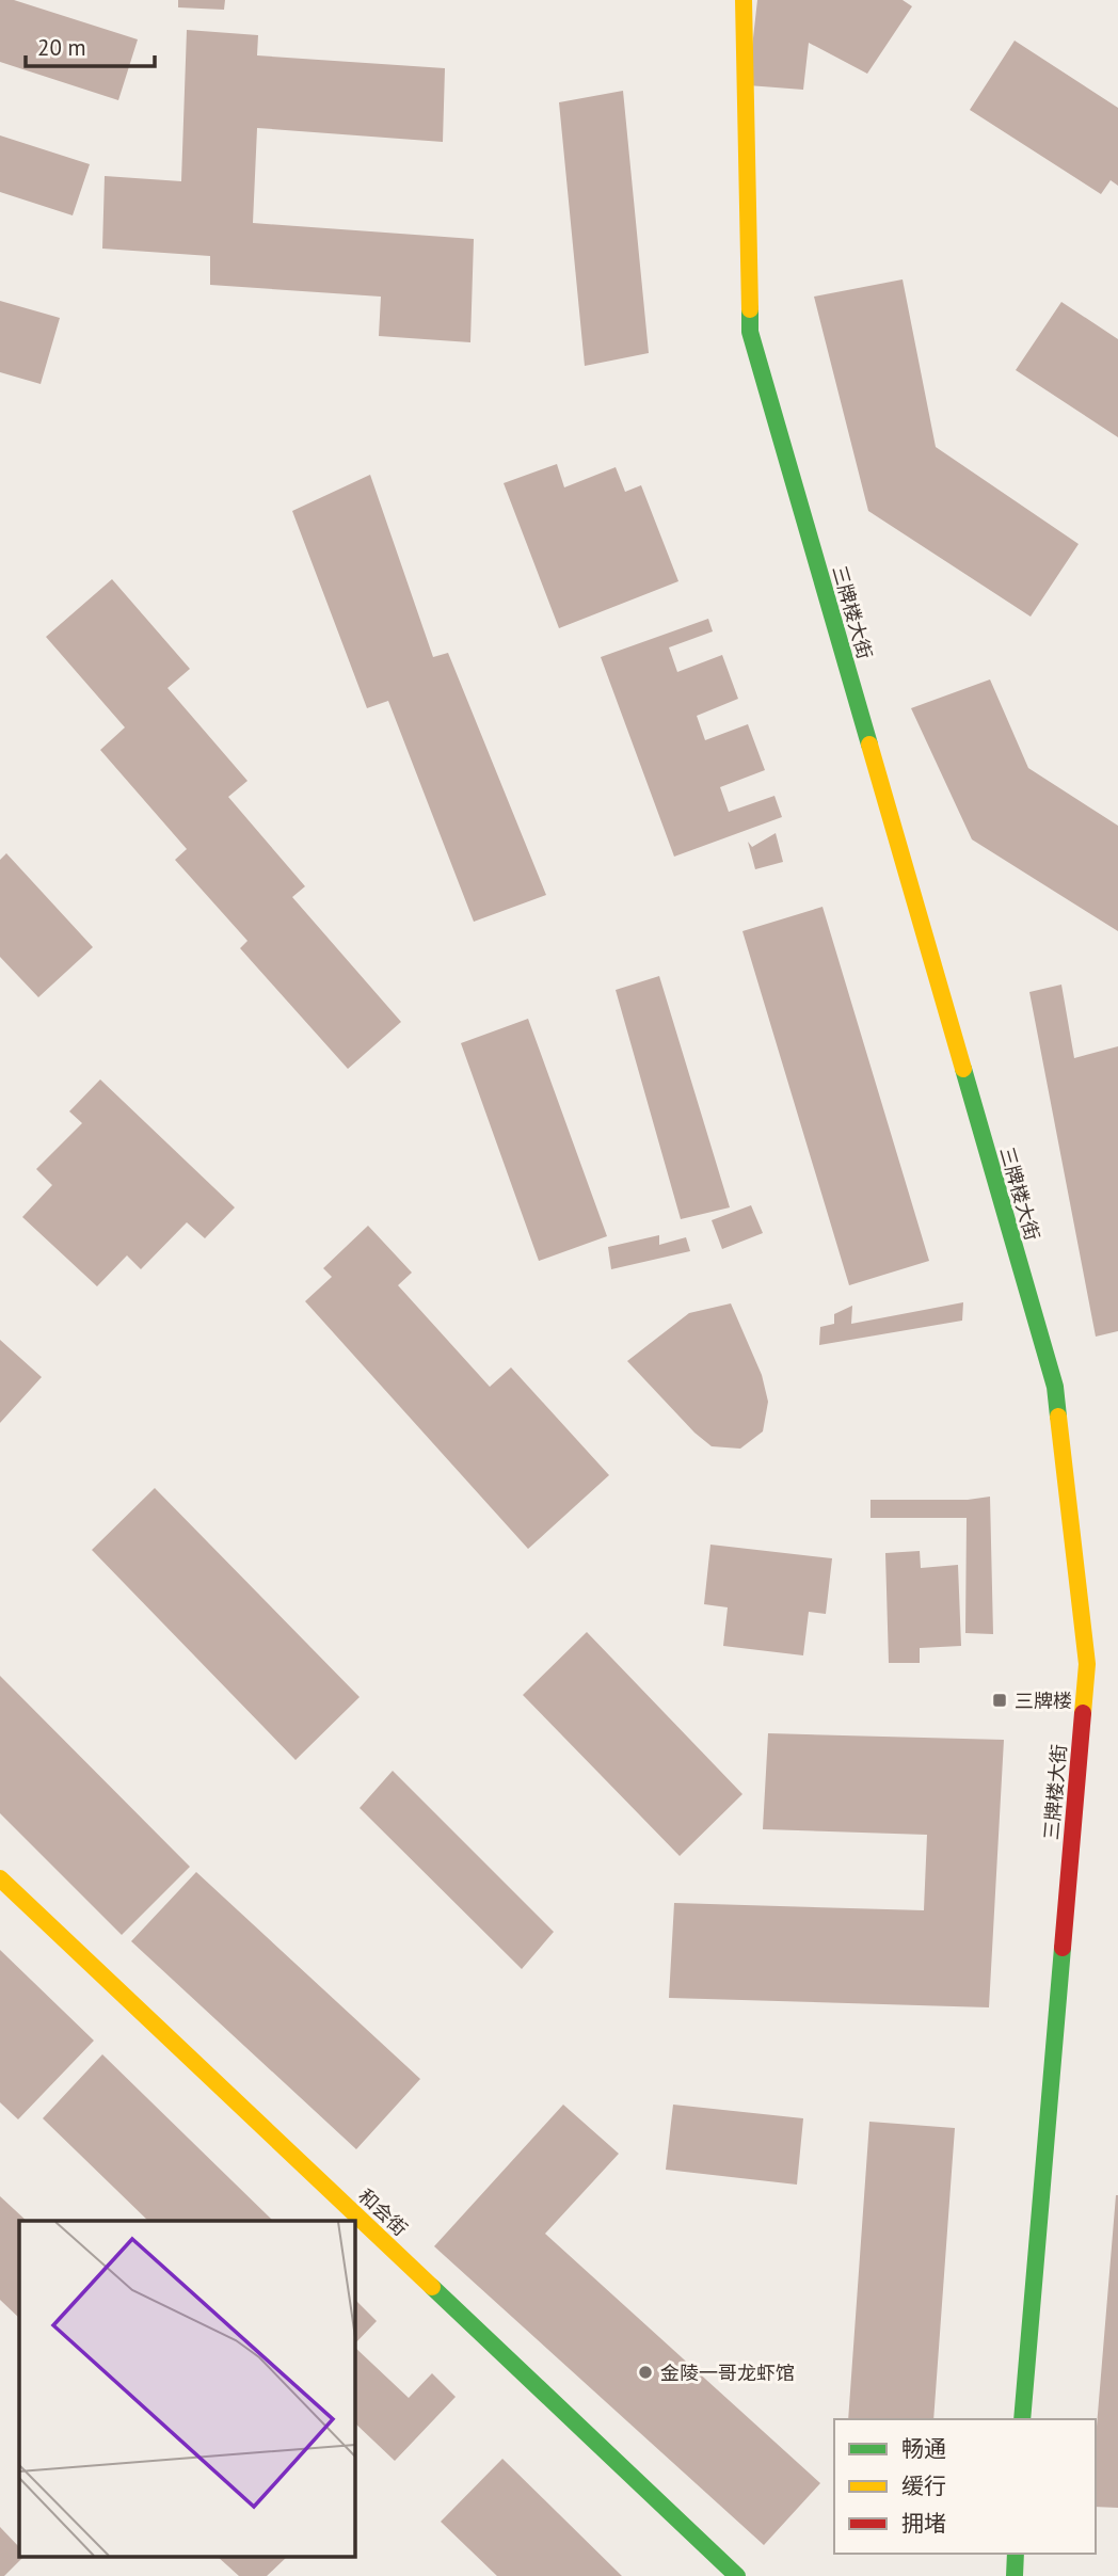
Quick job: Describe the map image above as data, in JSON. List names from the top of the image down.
{
  "streets": {
    "street": ["三牌楼大街", "和会街"]
  },
  "places": {
    "transit": ["三牌楼"],
    "other": ["金陵一哥龙虾馆"]
  },
  "legend": ["畅通", "缓行", "拥堵"],
  "scale_bar": "20 m"
}
